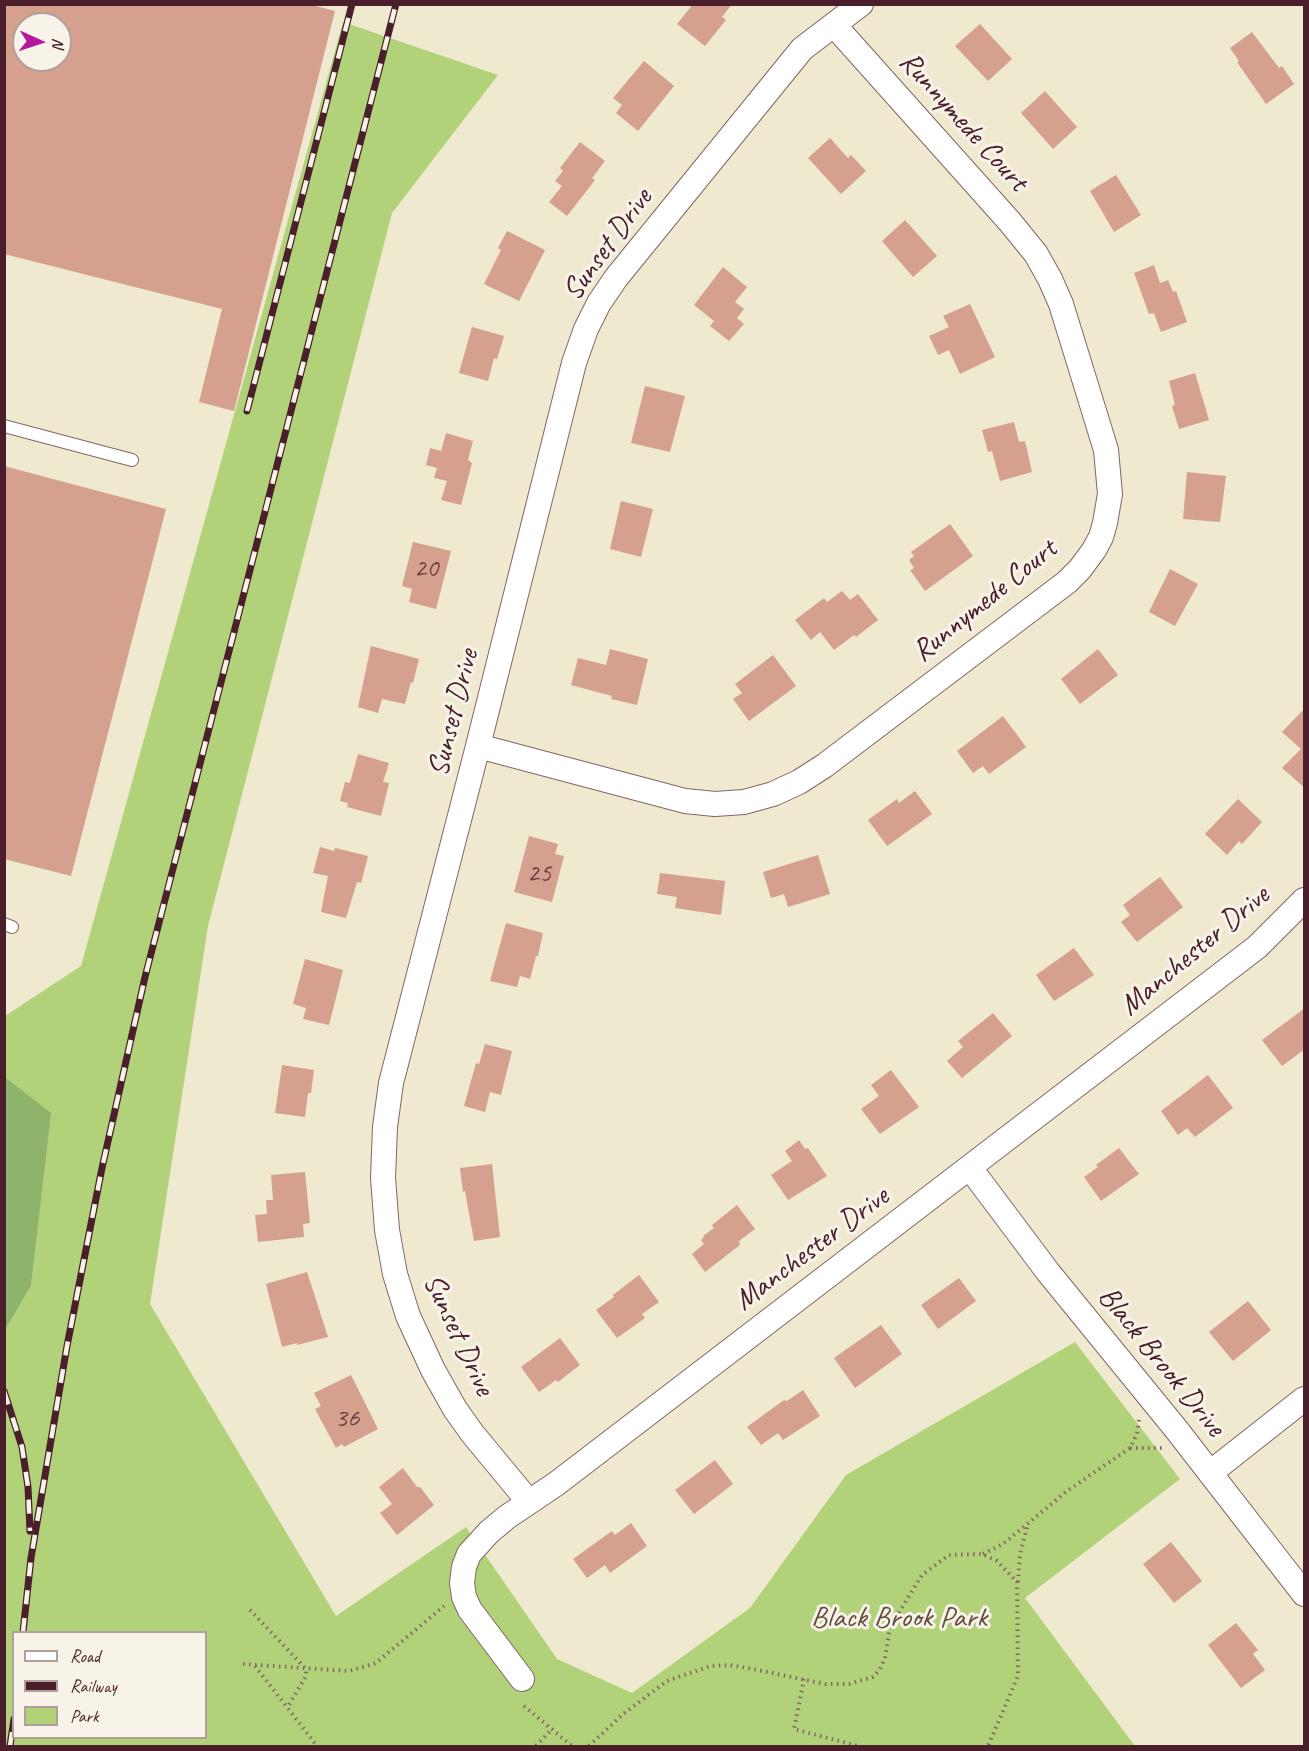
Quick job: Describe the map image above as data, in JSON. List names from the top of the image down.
{
  "streets": {
    "street": [
      "Runnymede Court",
      "Sunset Drive",
      "Manchester Drive",
      "Black Brook Drive"
    ]
  },
  "crossings": [
    ["Runnymede Court", "Sunset Drive"],
    ["Sunset Drive", "Manchester Drive"],
    ["Manchester Drive", "Black Brook Drive"]
  ],
  "parks": ["Black Brook Park"],
  "house_numbers": ["20", "25", "36"],
  "legend": ["Road", "Railway", "Park"],
  "north": "right"
}
